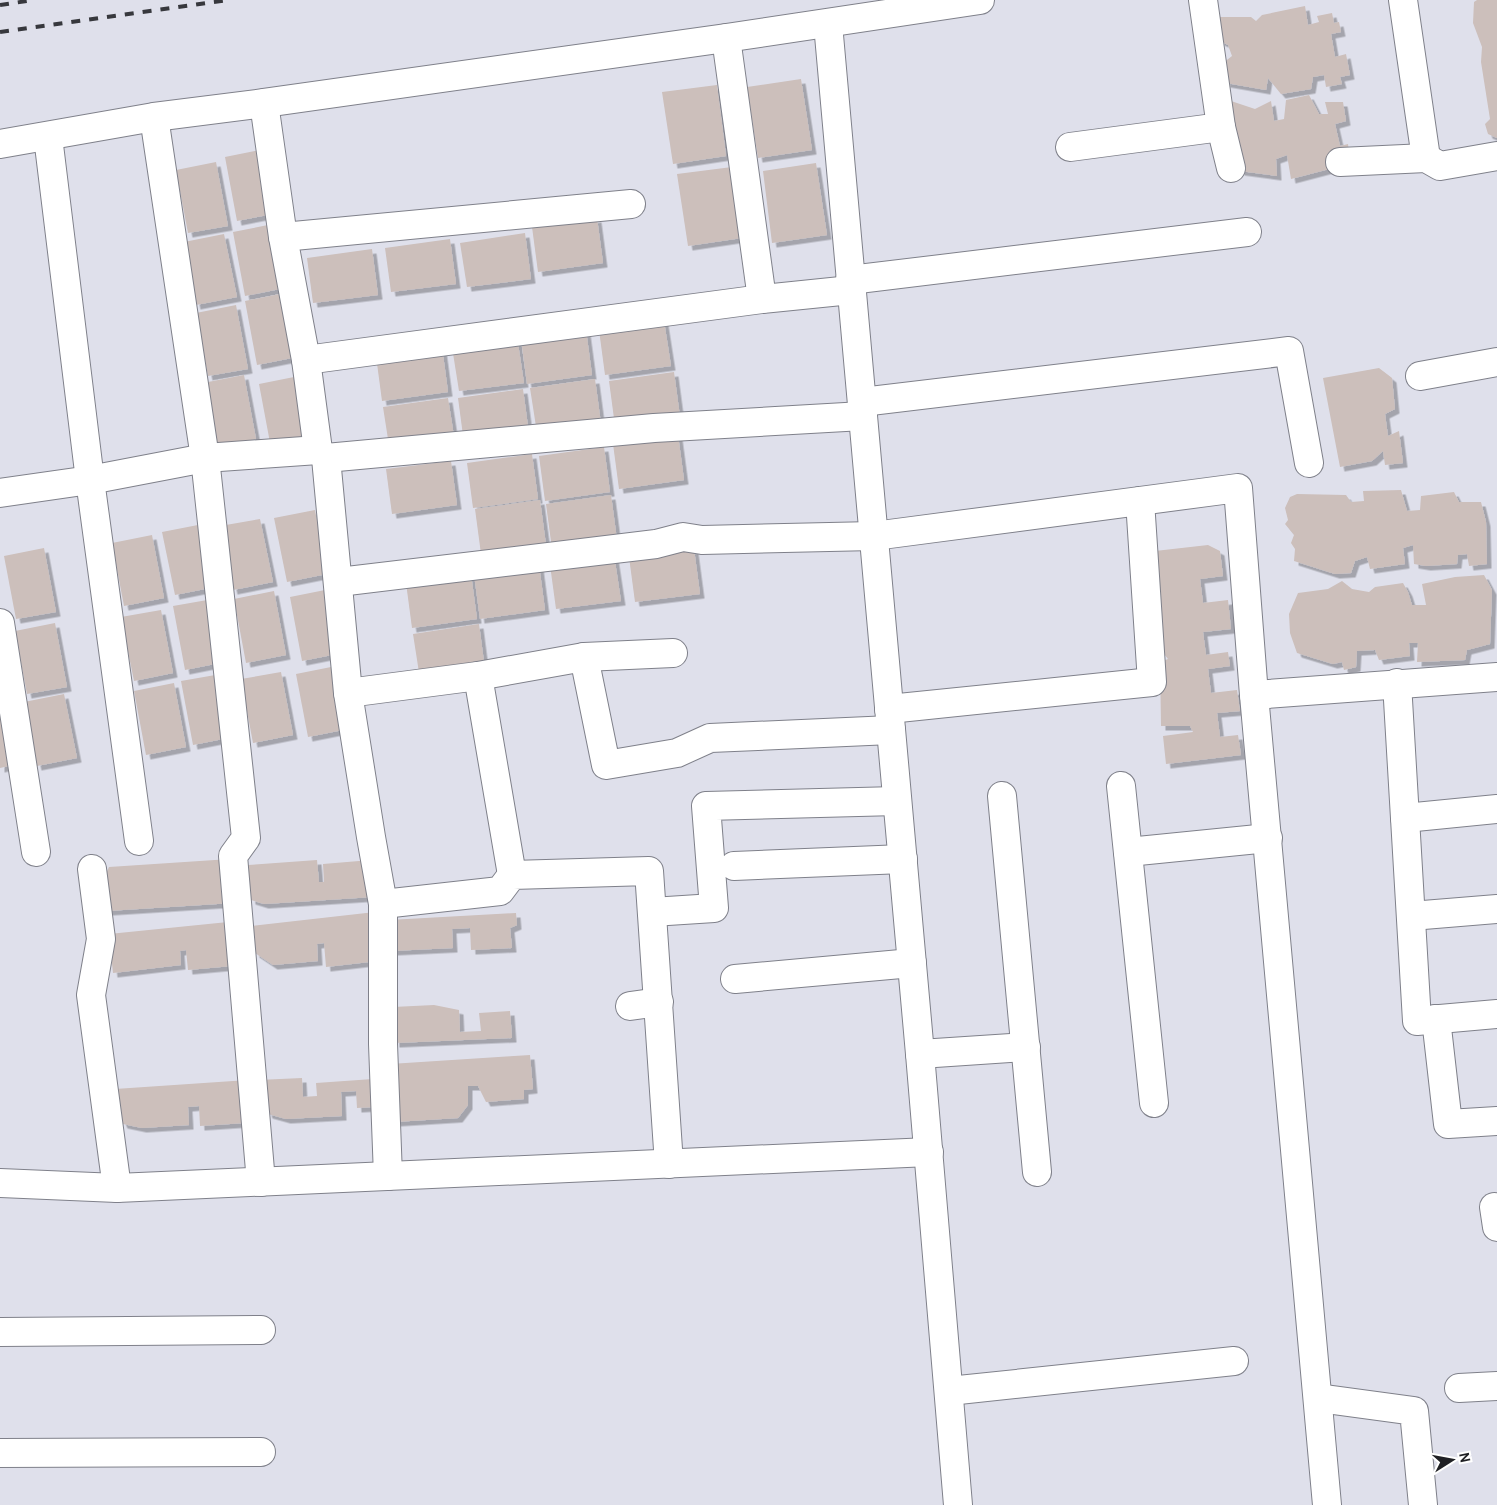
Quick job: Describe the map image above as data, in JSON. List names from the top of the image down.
{
  "north": "right"
}
